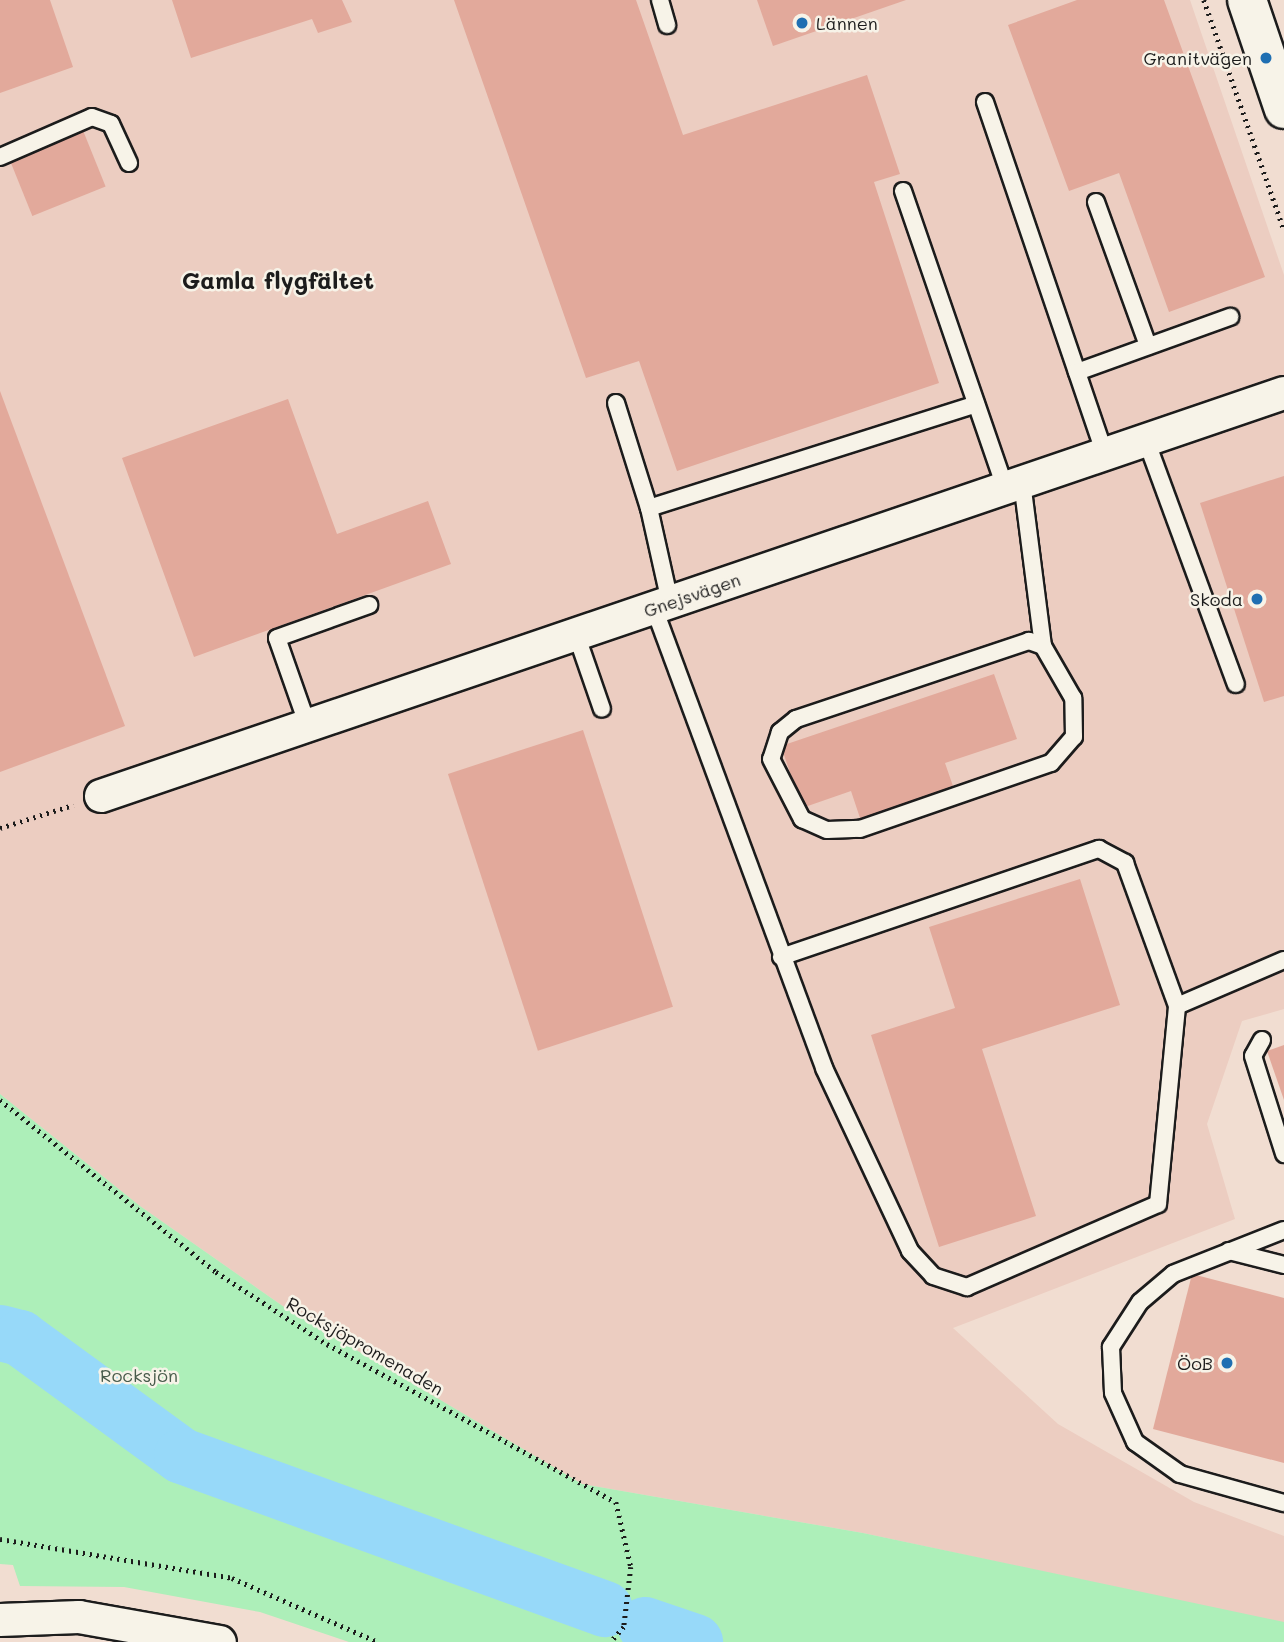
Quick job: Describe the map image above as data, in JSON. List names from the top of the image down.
{
  "streets": {
    "street": ["Gnejsvägen"],
    "path": ["Rocksjöpromenaden"]
  },
  "districts": ["Gamla flygfältet"],
  "parks": ["Rocksjön"],
  "places": [
    "Lännen",
    "Granitvägen",
    "Skoda",
    "ÖoB"
  ]
}
